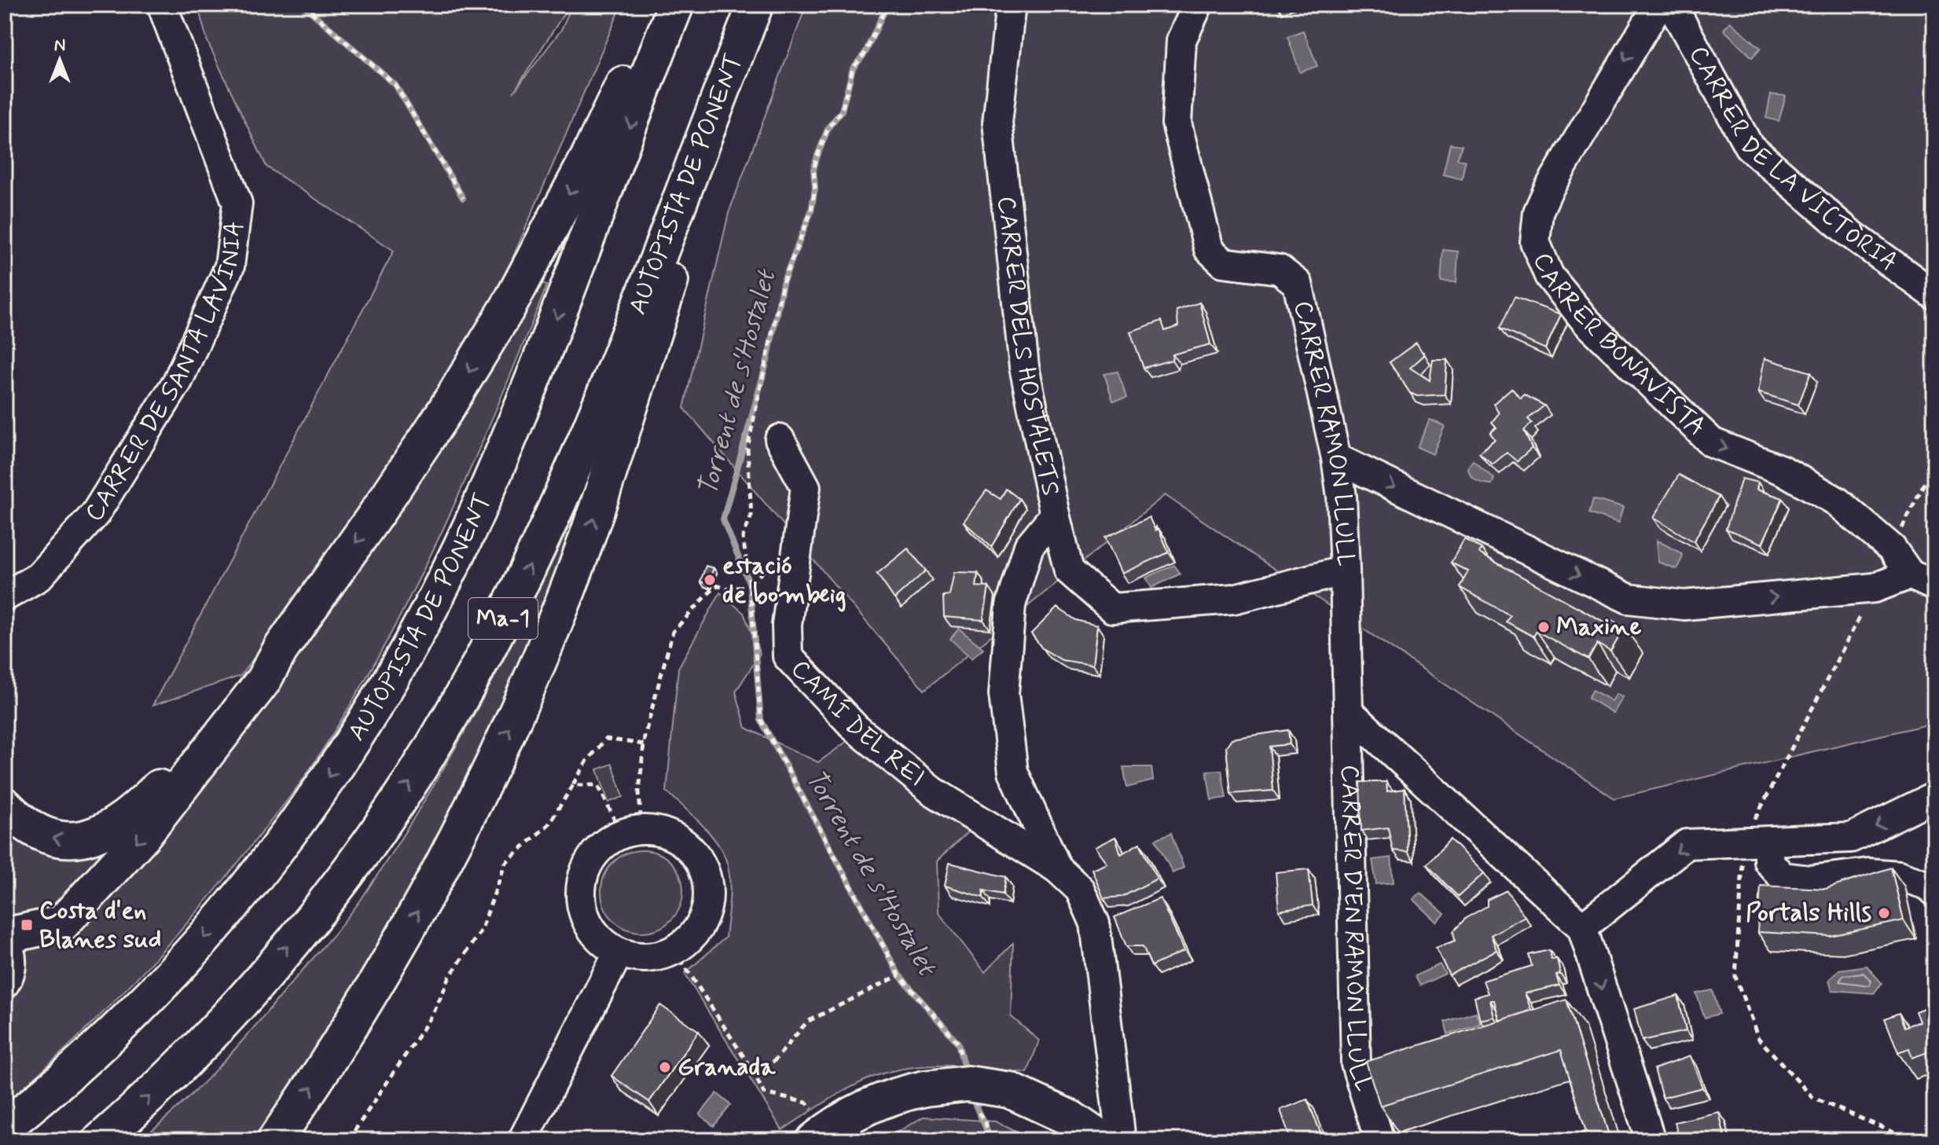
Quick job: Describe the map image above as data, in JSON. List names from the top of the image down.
{
  "streets": {
    "main road": ["AUTOPISTA DE PONENT", "Ma-1"],
    "street": [
      "CARRER DE LA VICTÒRIA",
      "CARRER BONAVISTA",
      "CARRER DELS HOSTALETS",
      "CARRER DE SANTA LAVÍNIA",
      "CARRER RAMON LLULL",
      "CAMÍ DEL REI",
      "CARRER D'EN RAMON LLULL"
    ]
  },
  "crossings": [
    ["CARRER DELS HOSTALETS", "CAMÍ DEL REI"],
    ["CARRER RAMON LLULL", "CARRER D'EN RAMON LLULL"]
  ],
  "water": ["Torrent de s'Hostalet"],
  "places": {
    "other": [
      "estació de bombeig",
      "Maxine",
      "Portals Hills",
      "Granada"
    ],
    "transit": ["Costa d'en Blanes sud"]
  },
  "north": "top"
}
